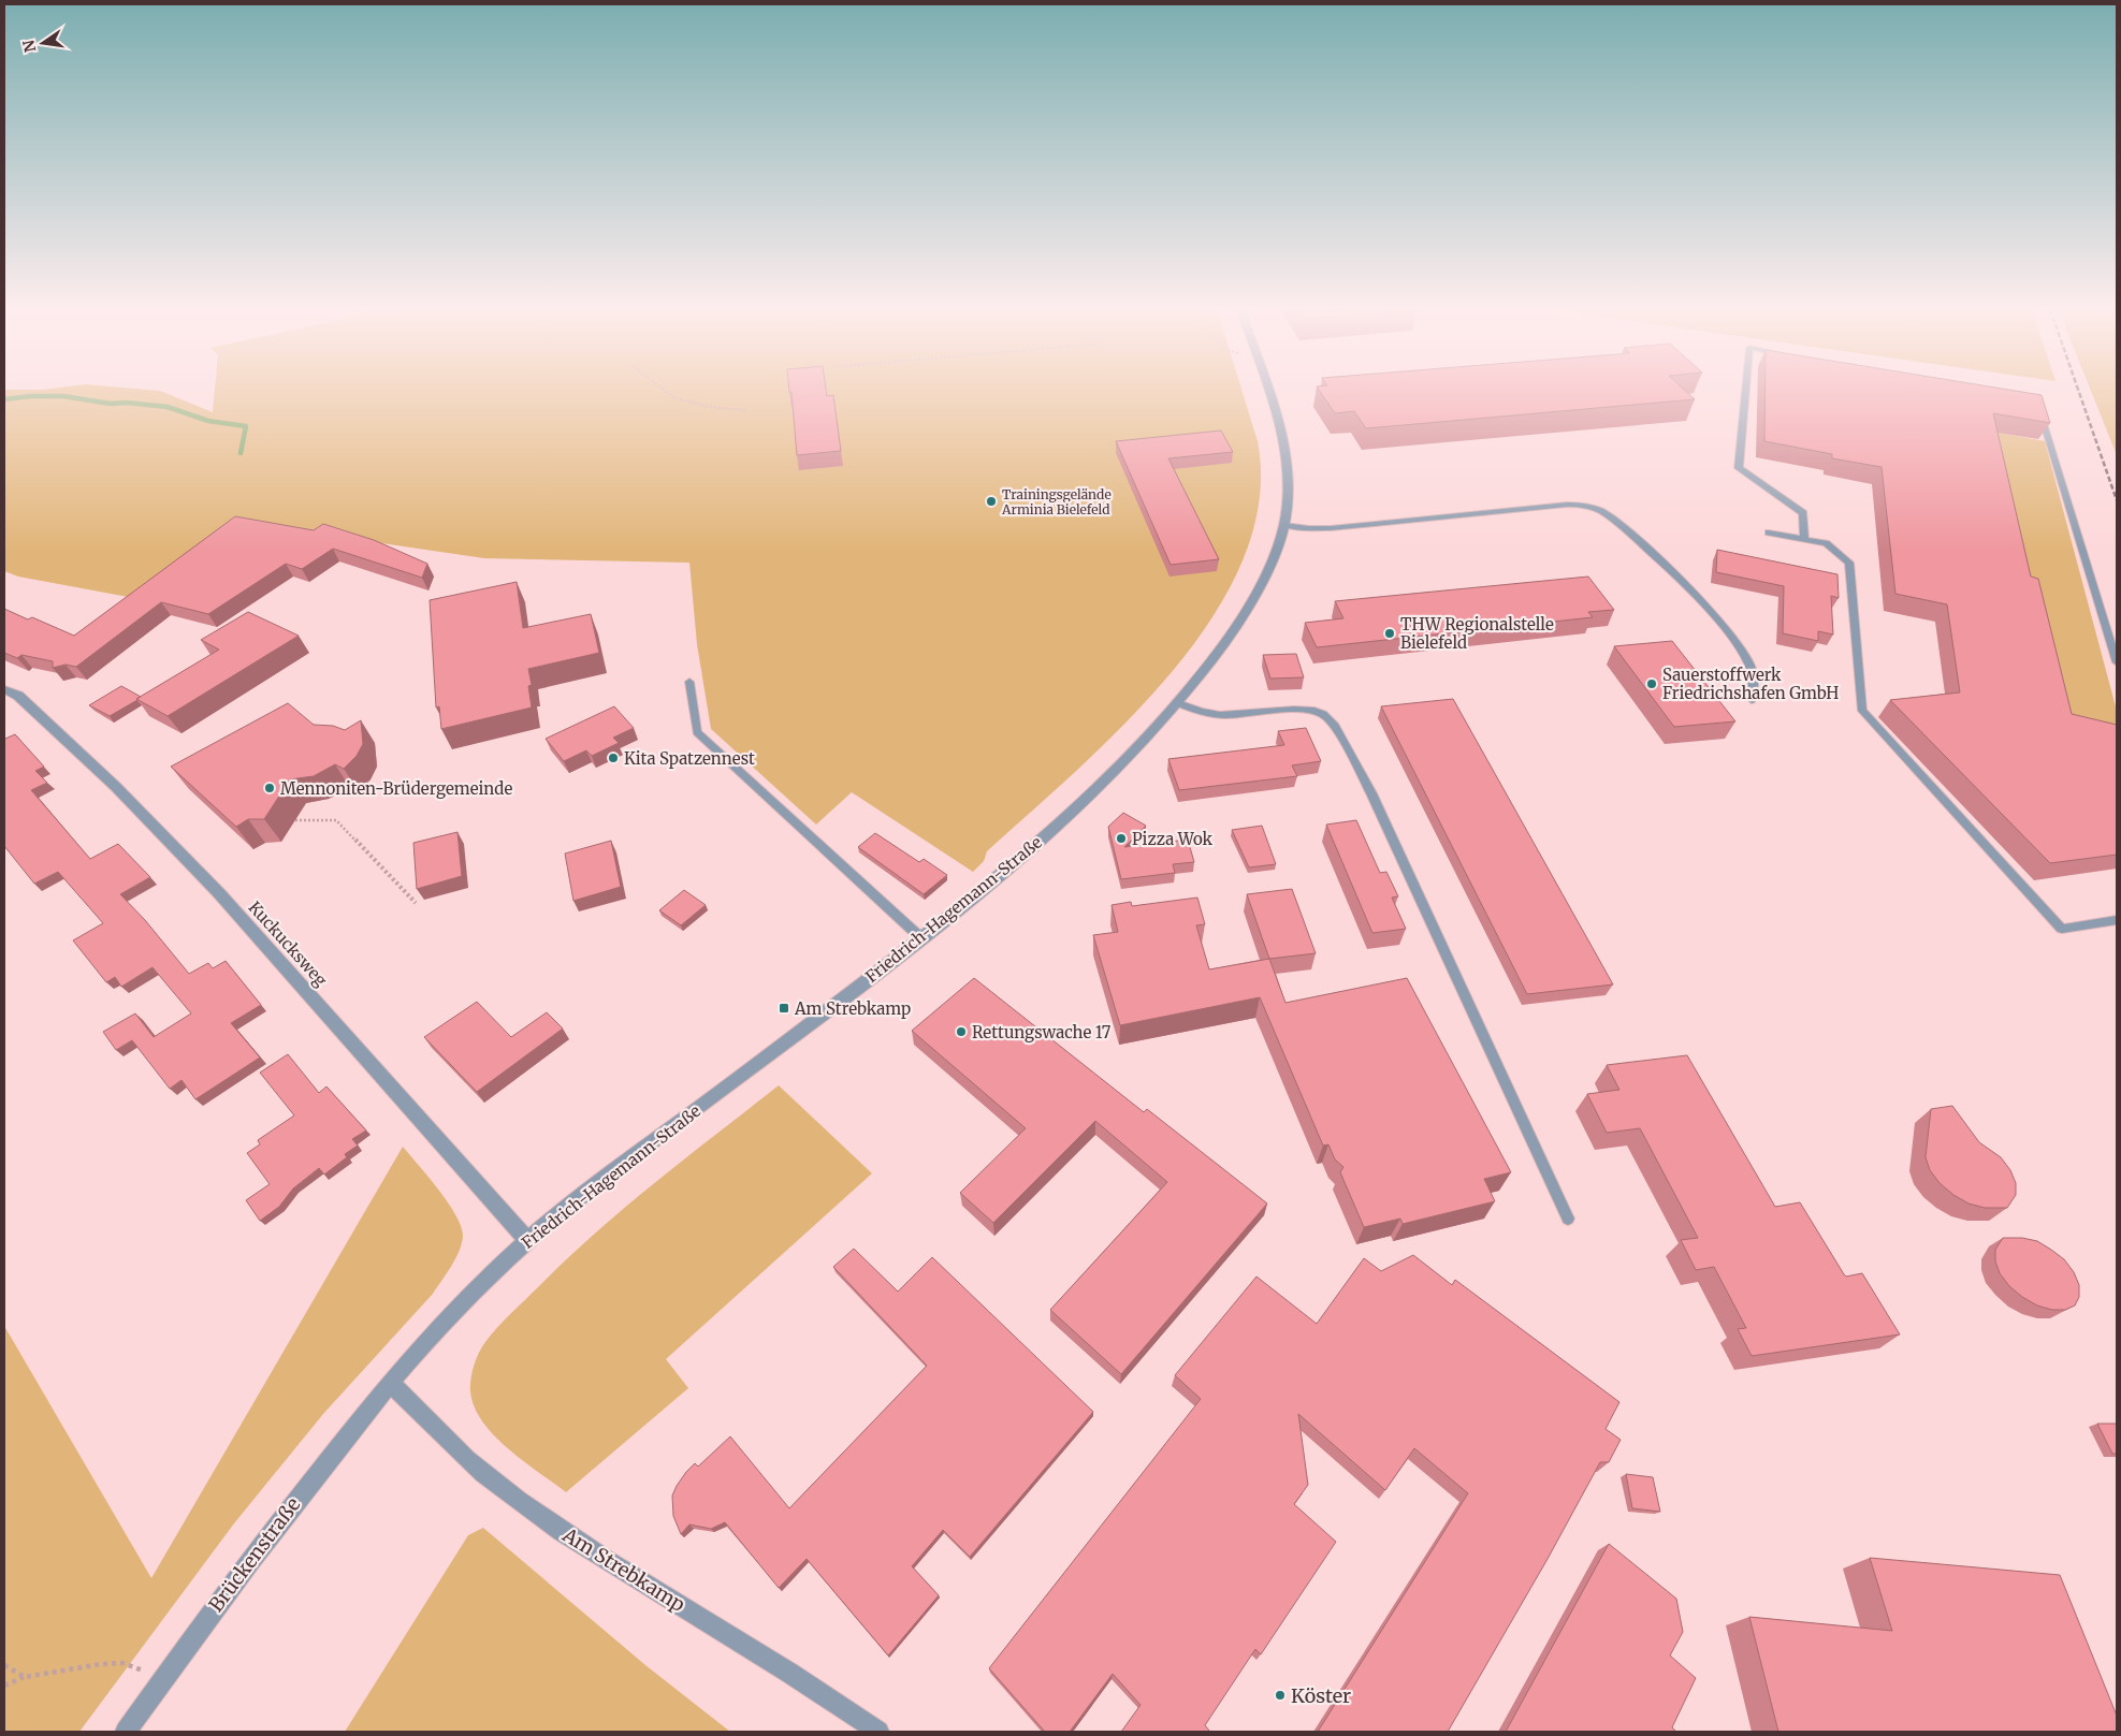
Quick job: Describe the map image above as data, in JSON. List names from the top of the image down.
{
  "streets": {
    "street": [
      "Friedrich-Hagemann-Straße",
      "Kuckucksweg",
      "Brückenstraße",
      "Am Strebkamp"
    ]
  },
  "crossings": [
    ["Friedrich-Hagemann-Straße", "Kuckucksweg"],
    ["Friedrich-Hagemann-Straße", "Brückenstraße"],
    ["Friedrich-Hagemann-Straße", "Am Strebkamp"],
    ["Brückenstraße", "Am Strebkamp"]
  ],
  "places": {
    "other": [
      "Trainingsgelände Arminia Bielefeld",
      "THW Regionalstelle Bielefeld",
      "Sauerstoffwerk Friedrichshafen GmbH",
      "Kita Spatzennest",
      "Mennoniten-Brüdergemeinde",
      "Pizza Wok",
      "Rettungswache 17",
      "Köster"
    ],
    "transit": ["Am Strebkamp"]
  },
  "north": "left"
}
